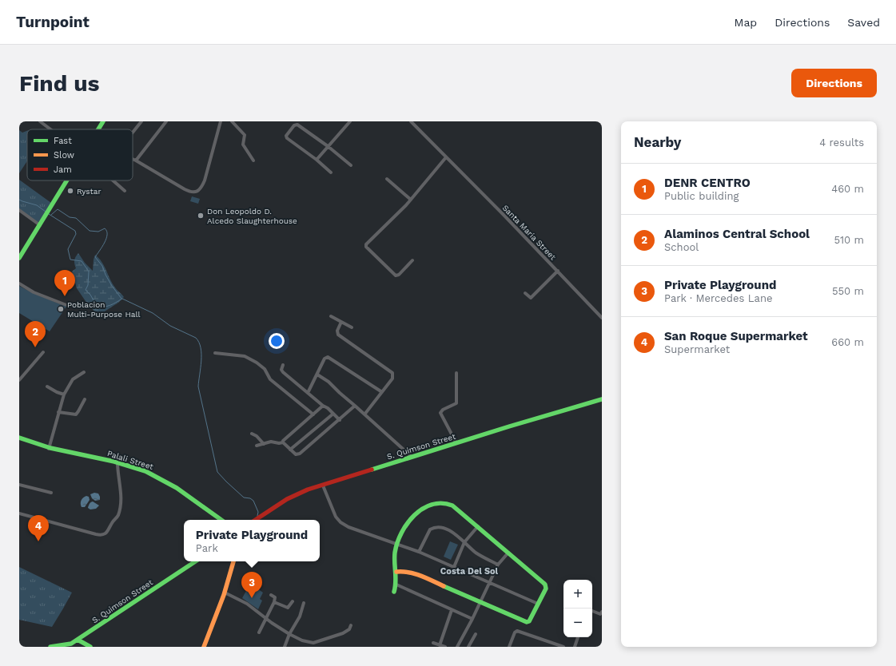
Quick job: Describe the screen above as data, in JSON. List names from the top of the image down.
{
  "streets": {
    "street": ["Santa Maria Street", "S. Quimson Street", "Palali Street"]
  },
  "districts": ["Costa Del Sol"],
  "places": ["Rystar", "Don Leopoldo D. Alcedo Slaughterhouse", "Poblacion Multi-Purpose Hall"],
  "legend": ["Fast", "Slow", "Jam"],
  "page": {
    "header": "Turnpoint",
    "nav": ["Map", "Directions", "Saved"],
    "buttons": "Directions",
    "title": "Find us",
    "heading": ["Nearby", "4 results"],
    "list": [
      {
        "mark": "1",
        "name": "DENR CENTRO",
        "note": "Public building",
        "value": "460 m"
      },
      {
        "mark": "2",
        "name": "Alaminos Central School",
        "note": "School",
        "value": "510 m"
      },
      {
        "mark": "3",
        "name": "Private Playground",
        "note": "Park · Mercedes Lane",
        "value": "550 m"
      },
      {
        "mark": "4",
        "name": "San Roque Supermarket",
        "note": "Supermarket",
        "value": "660 m"
      }
    ],
    "pins": [
      "1",
      "2",
      "4",
      "3"
    ],
    "popup": ["Private Playground", "Park"],
    "map_buttons": ["+", "−"]
  }
}
